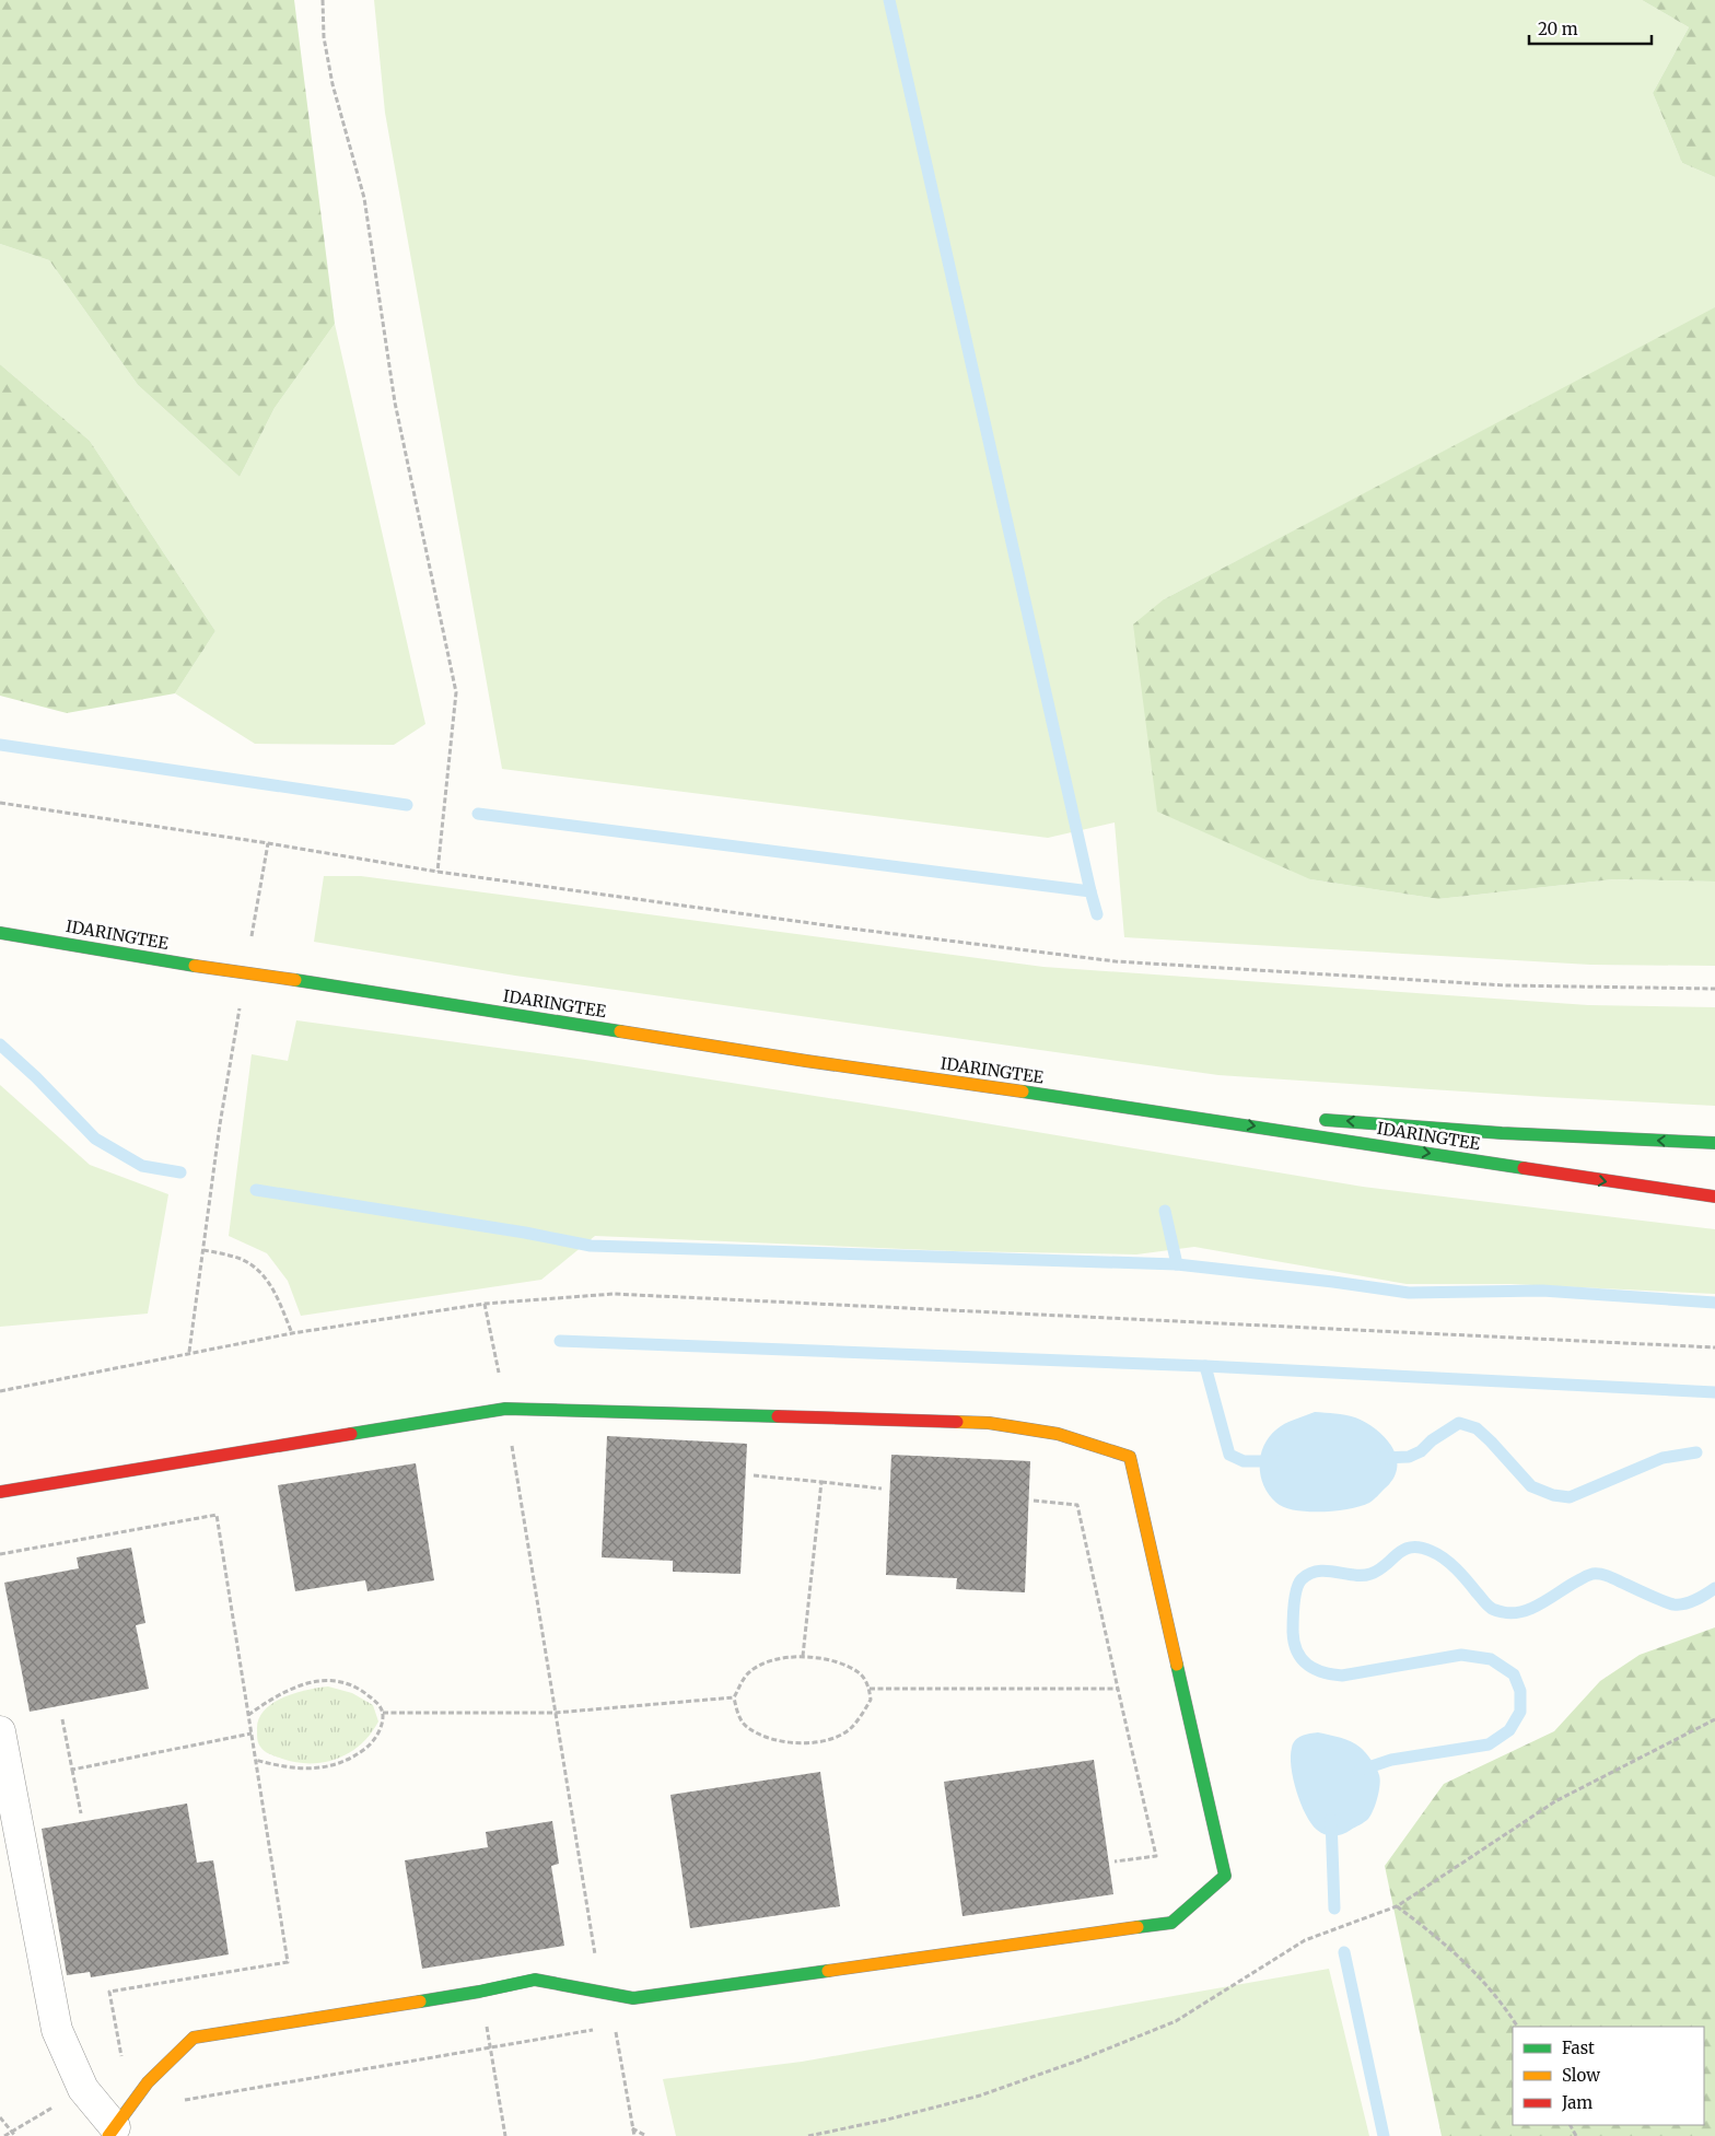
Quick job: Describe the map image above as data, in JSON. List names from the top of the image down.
{
  "streets": {
    "street": ["IDARINGTEE"]
  },
  "legend": ["Fast", "Slow", "Jam"],
  "scale_bar": "20 m"
}
